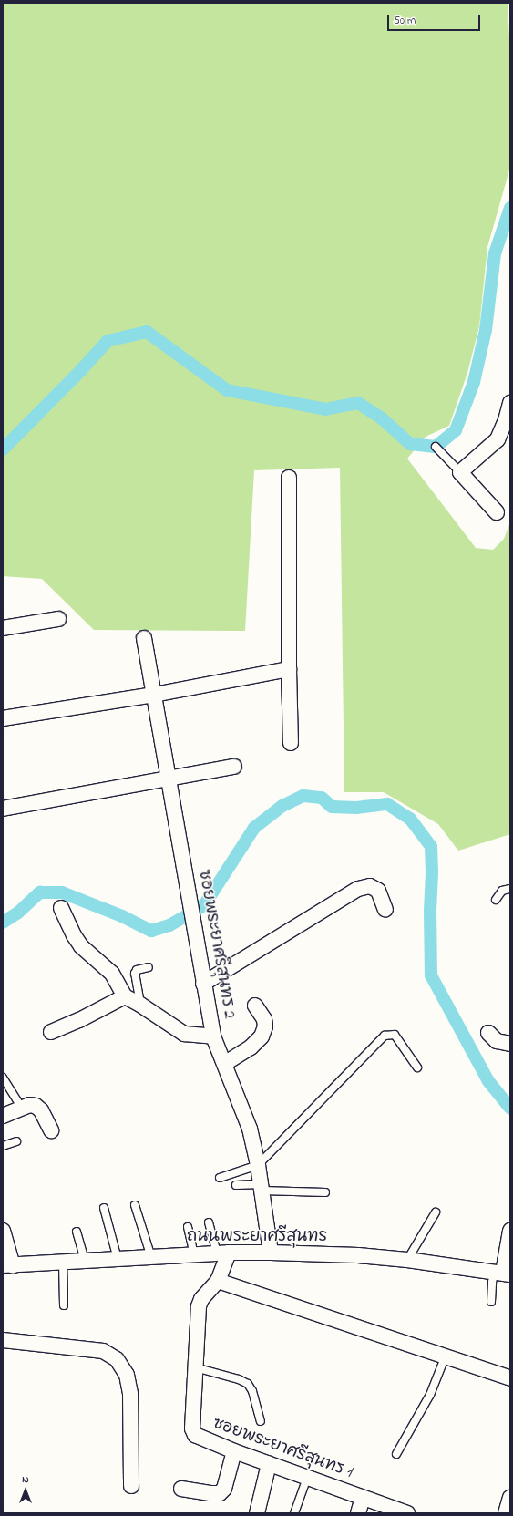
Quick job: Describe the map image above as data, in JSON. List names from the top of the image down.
{
  "streets": {
    "street": ["ซอยพระยาศรีสุนทร 2", "ถนนพระยาศรีสุนทร", "ซอยพระยาศรีสุนทร 1"]
  },
  "crossings": [
    ["ซอยพระยาศรีสุนทร 2", "ถนนพระยาศรีสุนทร"],
    ["ถนนพระยาศรีสุนทร", "ซอยพระยาศรีสุนทร 1"]
  ],
  "scale_bar": "50 m",
  "north": "top"
}
